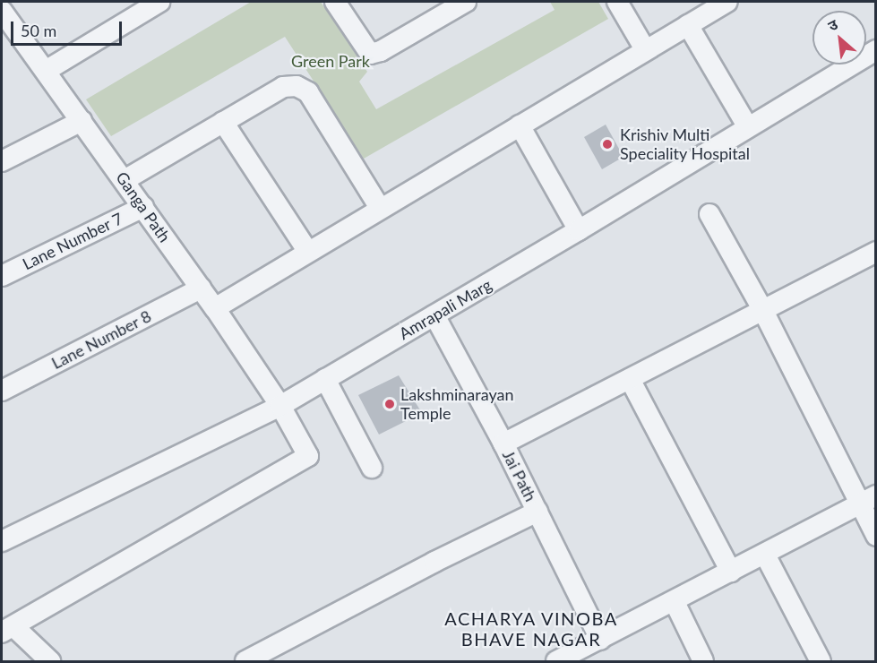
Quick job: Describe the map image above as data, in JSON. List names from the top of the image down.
{
  "streets": {
    "street": [
      "Ganga Path",
      "Lane Number 7",
      "Amrapali Marg",
      "Lane Number 8",
      "Jai Path"
    ]
  },
  "crossings": [
    ["Ganga Path", "Lane Number 7"],
    ["Ganga Path", "Amrapali Marg"],
    ["Ganga Path", "Lane Number 8"],
    ["Amrapali Marg", "Jai Path"]
  ],
  "districts": ["ACHARYA VINOBA BHAVE NAGAR"],
  "parks": ["Green Park"],
  "places": ["Krishiv Multi Speciality Hospital", "Lakshminarayan Temple"],
  "scale_bar": "50 m",
  "north": "top left"
}
